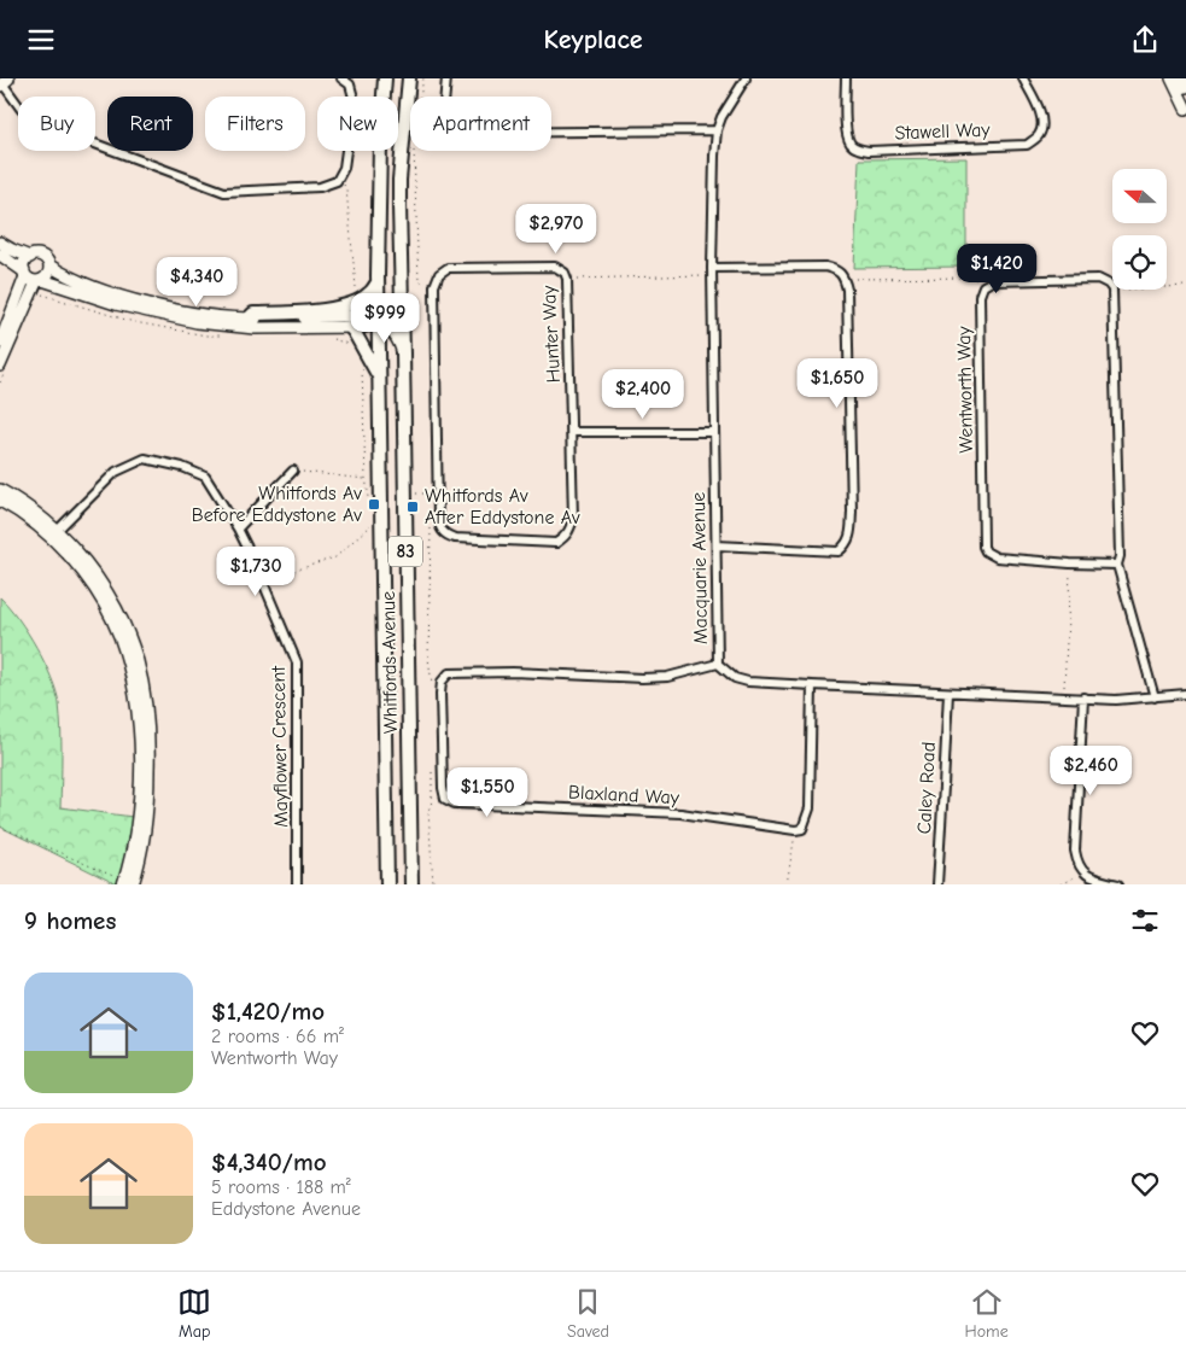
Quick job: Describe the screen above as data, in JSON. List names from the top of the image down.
{
  "streets": {
    "main road": ["83", "Whitfords Avenue"],
    "street": [
      "Stawell Way",
      "Hunter Way",
      "Wentworth Way",
      "Macquarie Avenue",
      "Mayflower Crescent",
      "Caley Road",
      "Blaxland Way"
    ]
  },
  "crossings": [
    ["Macquarie Avenue", "Caley Road"],
    ["Macquarie Avenue", "Blaxland Way"]
  ],
  "places": {
    "transit": ["Whitfords Av Before Eddystone Av", "Whitfords Av After Eddystone Av"]
  },
  "north": "left",
  "page": {
    "header": "Keyplace",
    "chip": [
      "Buy",
      "Rent",
      "Filters",
      "New",
      "Apartment"
    ],
    "price": [
      "$2,970",
      "$1,420",
      "$4,340",
      "$999",
      "$1,650",
      "$2,400",
      "$1,730",
      "$2,460",
      "$1,550"
    ],
    "heading": "9 homes",
    "list": [
      {
        "name": "$1,420/mo",
        "note": "2 rooms · 66 m² · Wentworth Way"
      },
      {
        "name": "$4,340/mo",
        "note": "5 rooms · 188 m² · Eddystone Avenue"
      }
    ],
    "tabs": ["Map", "Saved", "Home"]
  }
}
